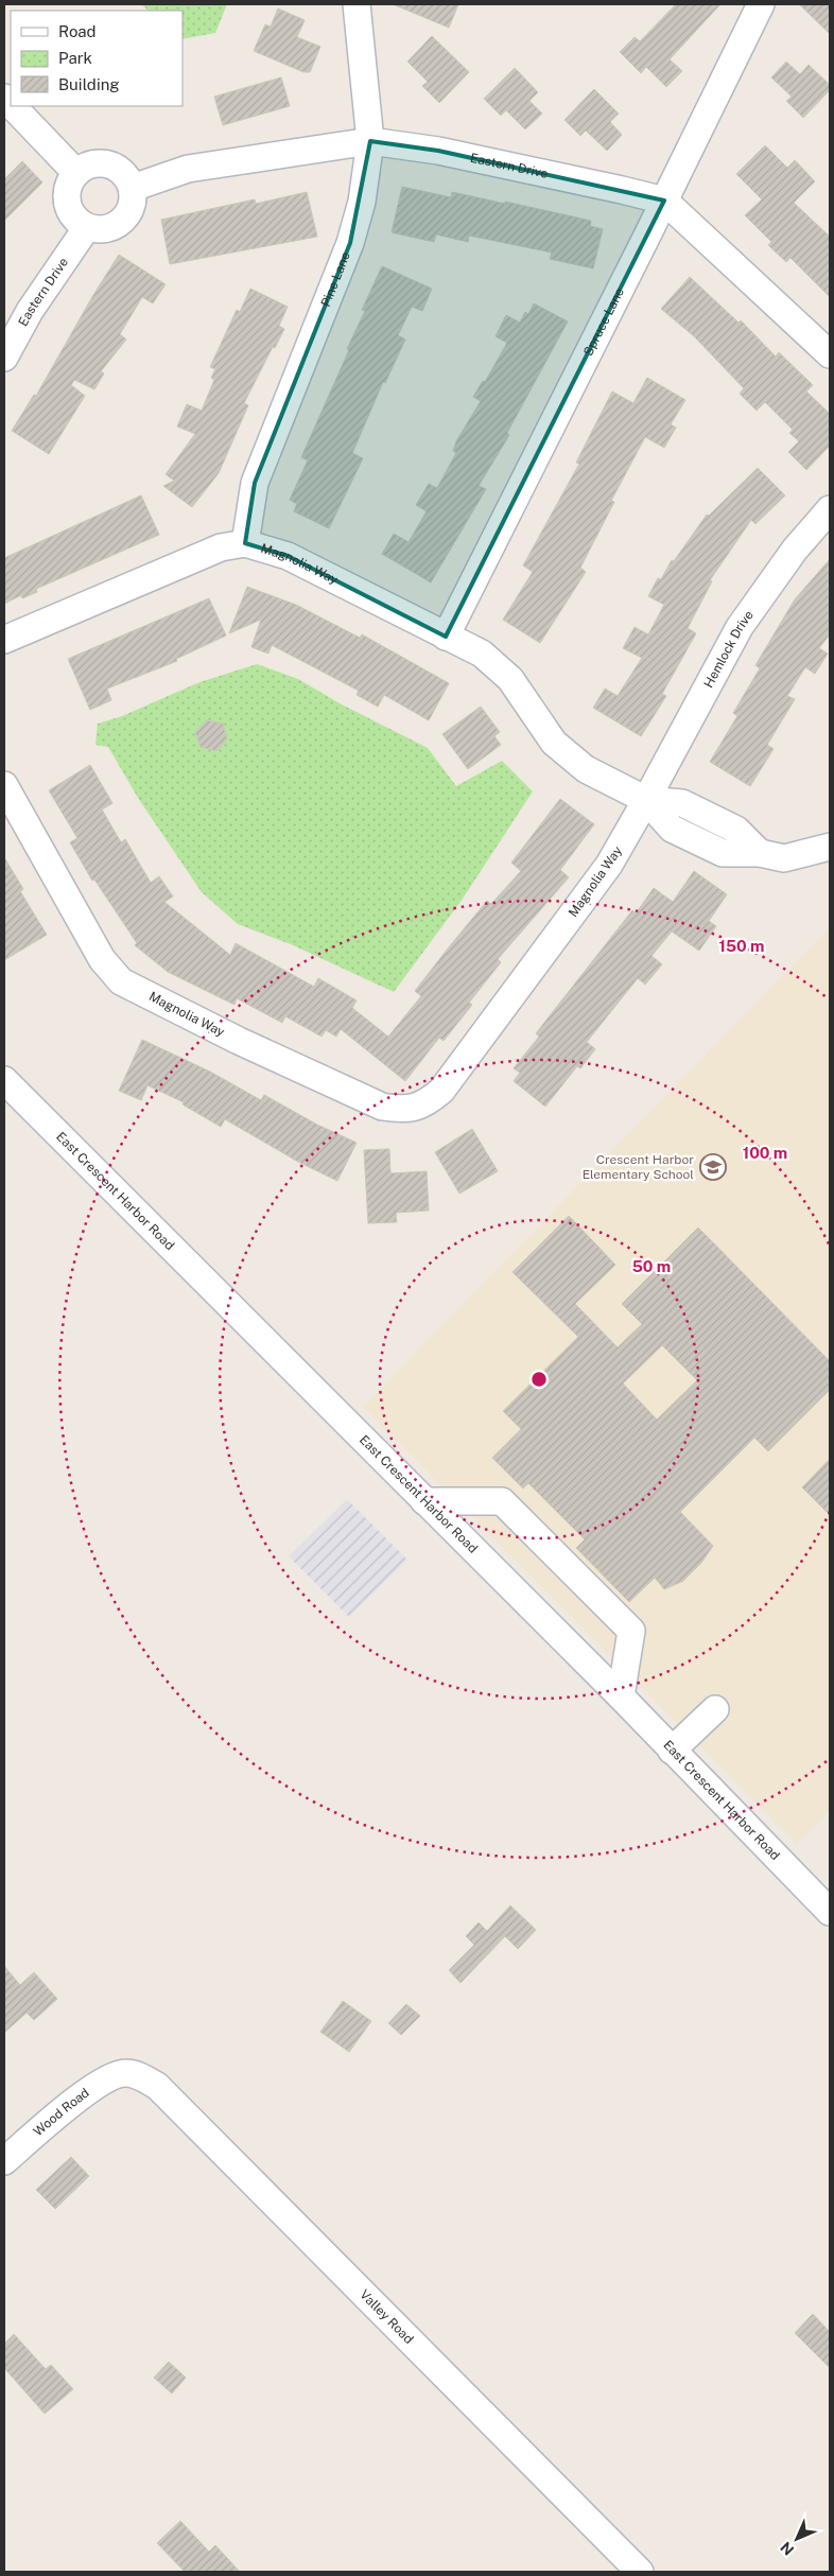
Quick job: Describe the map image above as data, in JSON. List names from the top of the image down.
{
  "streets": {
    "street": [
      "Eastern Drive",
      "Pine Lane",
      "Spruce Lane",
      "Magnolia Way",
      "Hemlock Drive",
      "East Crescent Harbor Road",
      "Wood Road",
      "Valley Road"
    ]
  },
  "crossings": [
    ["Eastern Drive", "Pine Lane"],
    ["Eastern Drive", "Spruce Lane"],
    ["Pine Lane", "Magnolia Way"],
    ["Spruce Lane", "Magnolia Way"],
    ["Magnolia Way", "Hemlock Drive"],
    ["Wood Road", "Valley Road"]
  ],
  "places": {
    "school or university": ["Crescent Harbor Elementary School"]
  },
  "legend": ["Road", "Park", "Building"],
  "north": "bottom left",
  "rings": ["150 m", "100 m", "50 m"]
}
